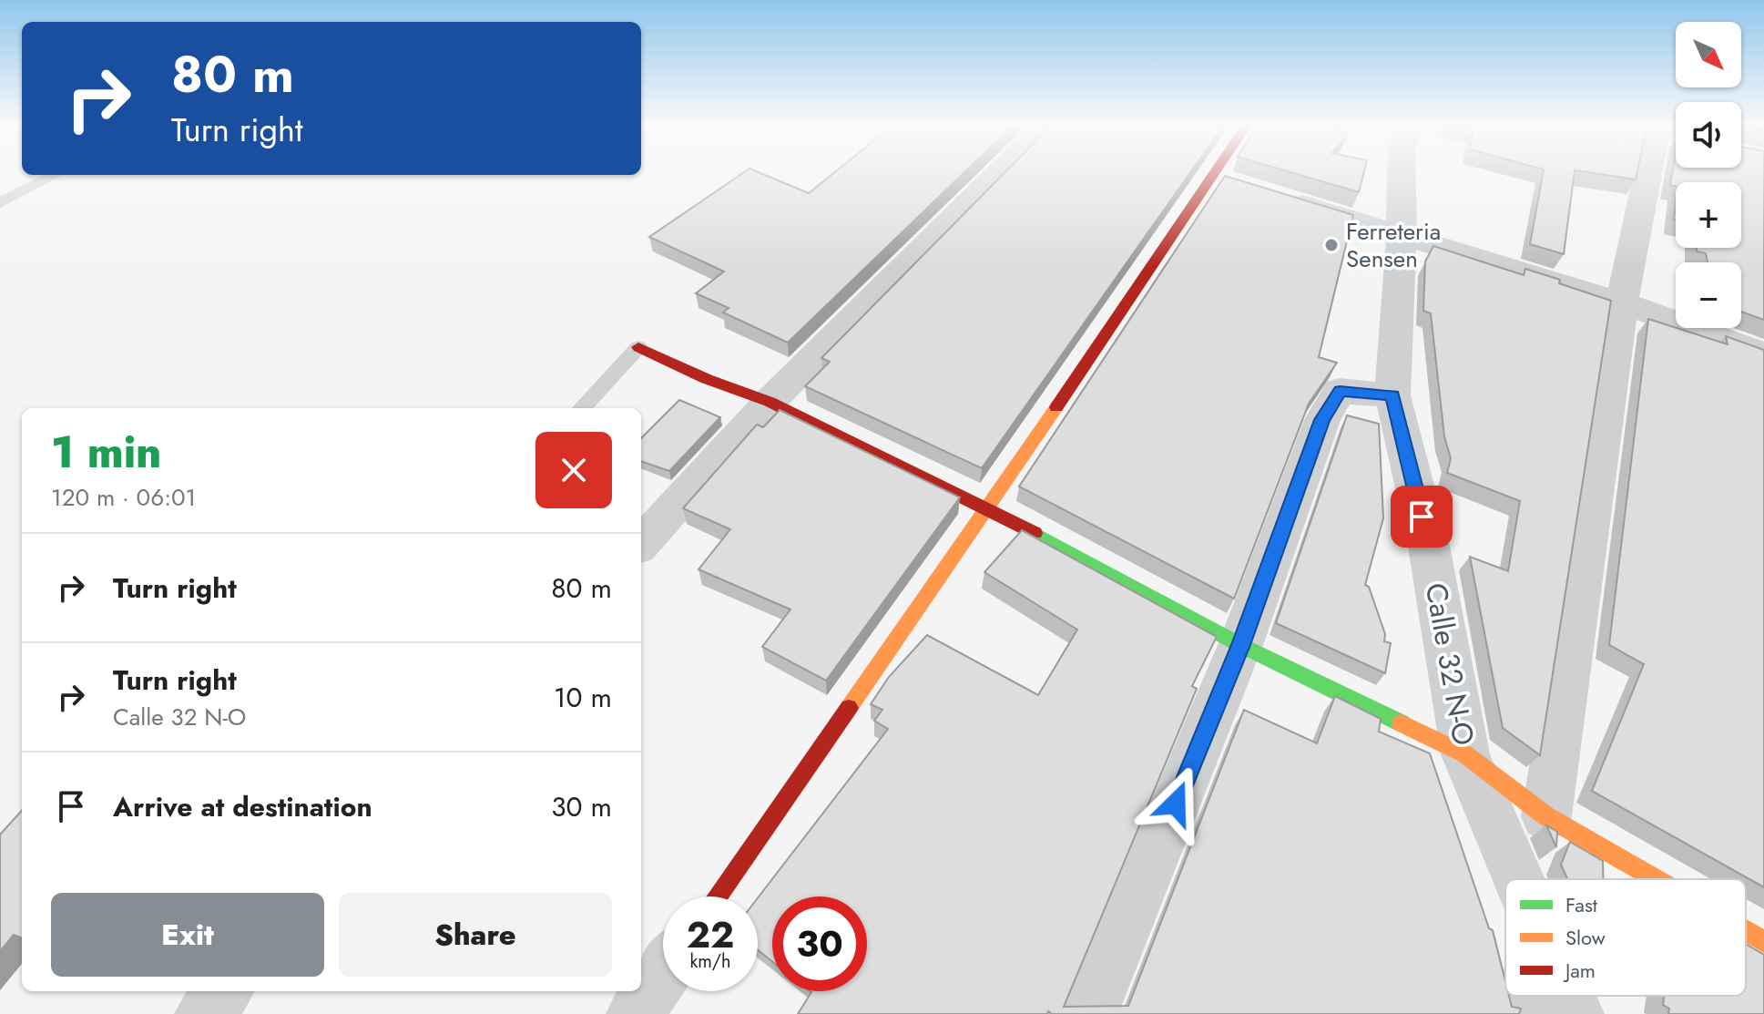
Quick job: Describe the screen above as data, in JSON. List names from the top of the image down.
{
  "streets": {
    "street": ["Calle 32 N-O"]
  },
  "places": ["Ferreteria Sensen"],
  "legend": ["Fast", "Slow", "Jam"],
  "north": "bottom right",
  "page": {
    "map_buttons": ["+", "−"],
    "turn": ["80 m", "Turn right"],
    "heading": ["1 min", "120 m · 06:01"],
    "list": [
      {
        "name": "Turn right",
        "value": "80 m"
      },
      {
        "name": "Turn right",
        "note": "Calle 32 N-O",
        "value": "10 m"
      },
      {
        "name": "Arrive at destination",
        "value": "30 m"
      }
    ],
    "buttons": ["Exit", "Share"],
    "speed": "22 km/h",
    "limit": "30"
  }
}
